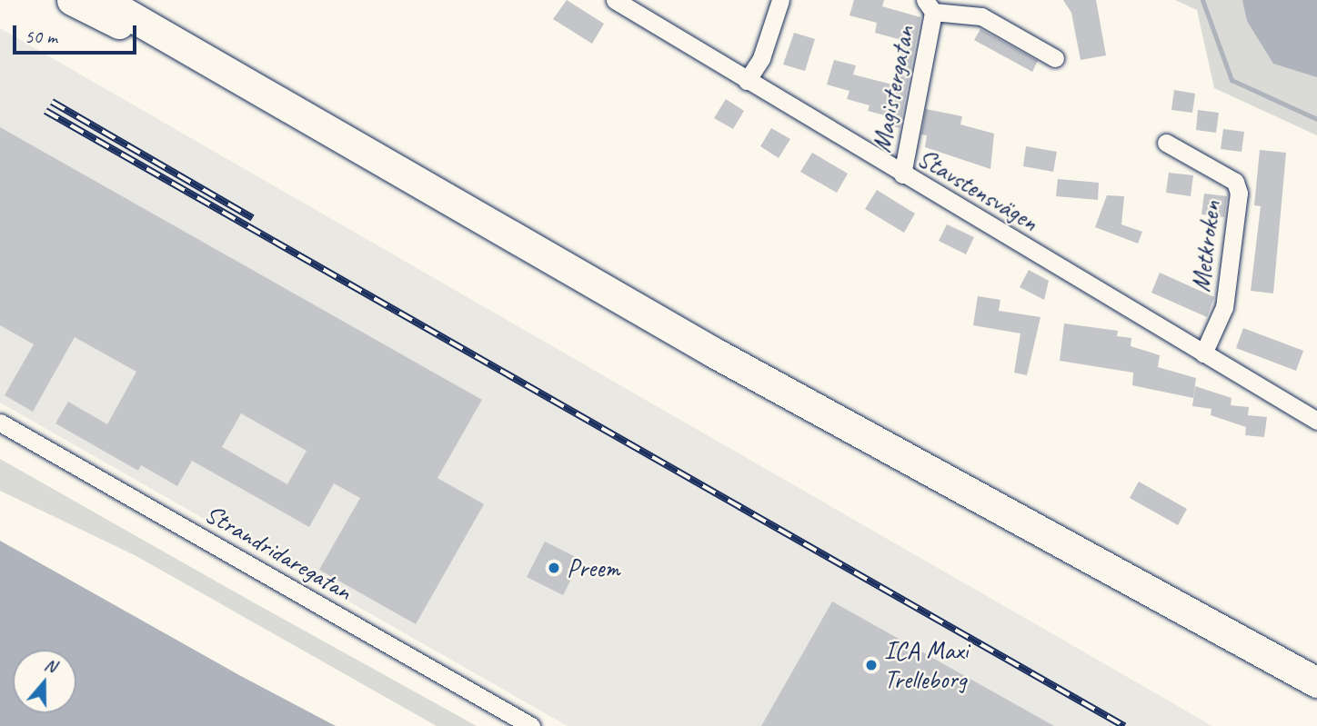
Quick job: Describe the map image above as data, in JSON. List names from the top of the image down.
{
  "streets": {
    "street": [
      "Magistergatan",
      "Stavstensvägen",
      "Metkroken",
      "Strandridaregatan"
    ]
  },
  "crossings": [
    ["Magistergatan", "Stavstensvägen"],
    ["Stavstensvägen", "Metkroken"]
  ],
  "places": ["Preem", "ICA Maxi Trelleborg"],
  "scale_bar": "50 m",
  "north": "top"
}
